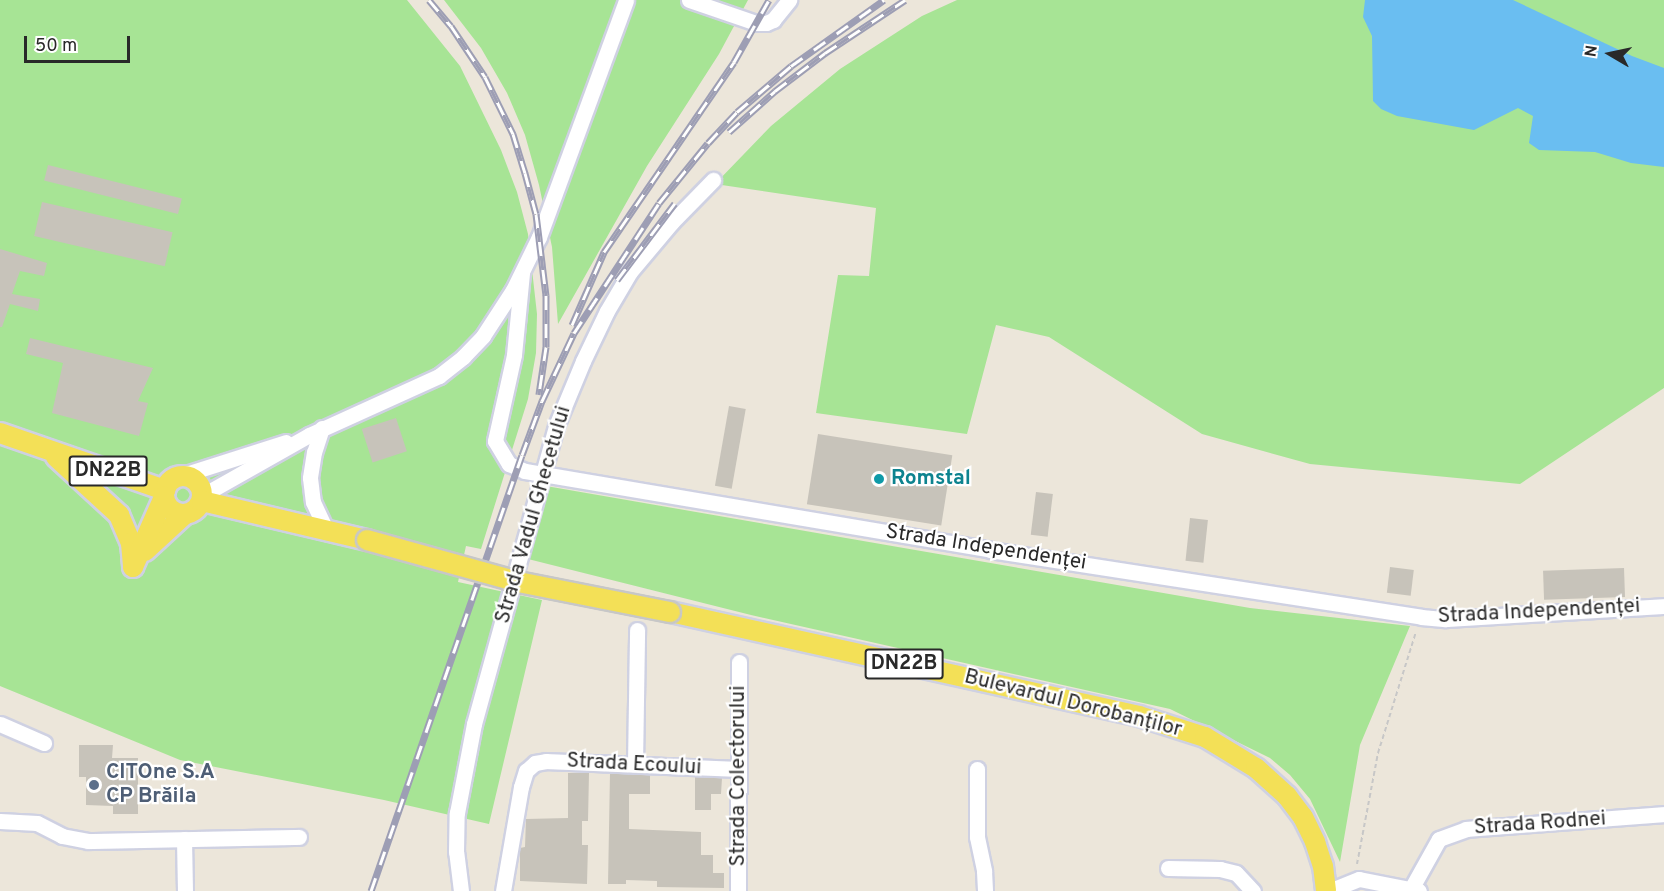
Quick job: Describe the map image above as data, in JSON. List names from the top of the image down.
{
  "streets": {
    "main road": ["DN22B", "Bulevardul Dorobanților"],
    "street": [
      "Strada Vadul Ghecetului",
      "Strada Independenței",
      "Strada Ecoului",
      "Strada Colectorului",
      "Strada Rodnei"
    ]
  },
  "crossings": [
    ["DN22B", "Bulevardul Dorobanților"],
    ["Strada Vadul Ghecetului", "Strada Independenței"],
    ["Strada Ecoului", "Strada Colectorului"]
  ],
  "places": ["Romstal", "CITOne S.A CP Brăila"],
  "scale_bar": "50 m",
  "north": "left"
}
